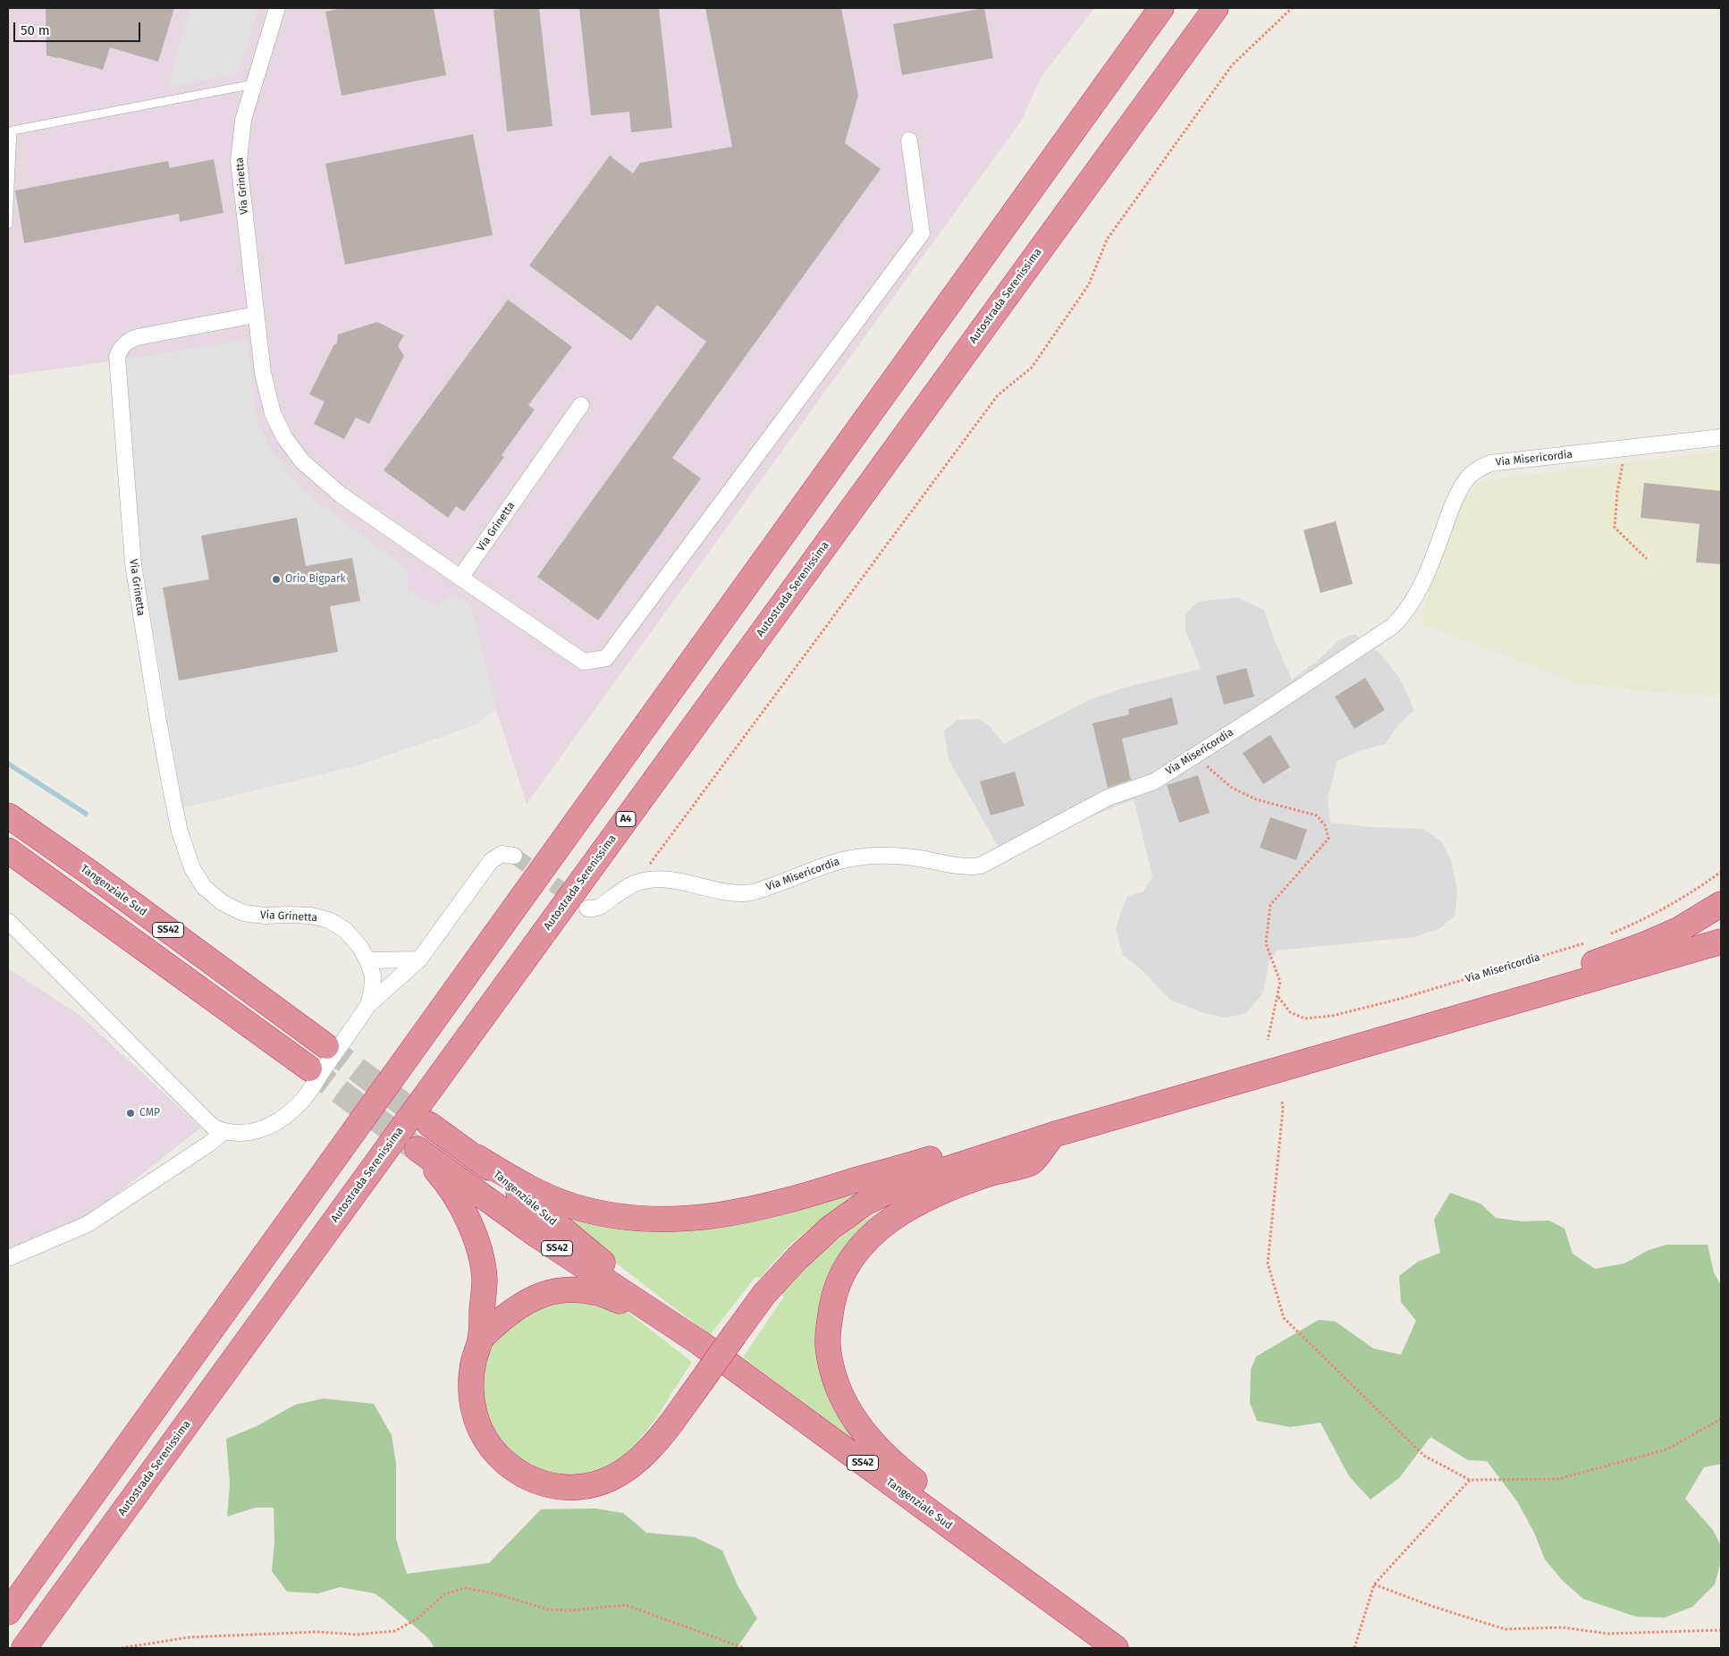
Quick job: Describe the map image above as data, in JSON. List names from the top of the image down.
{
  "streets": {
    "highway": [
      "Autostrada Serenissima",
      "A4",
      "Tangenziale Sud",
      "SS42"
    ],
    "street": ["Via Grinetta", "Via Misericordia"]
  },
  "places": ["Orio Bigpark", "CMP"],
  "scale_bar": "50 m"
}
